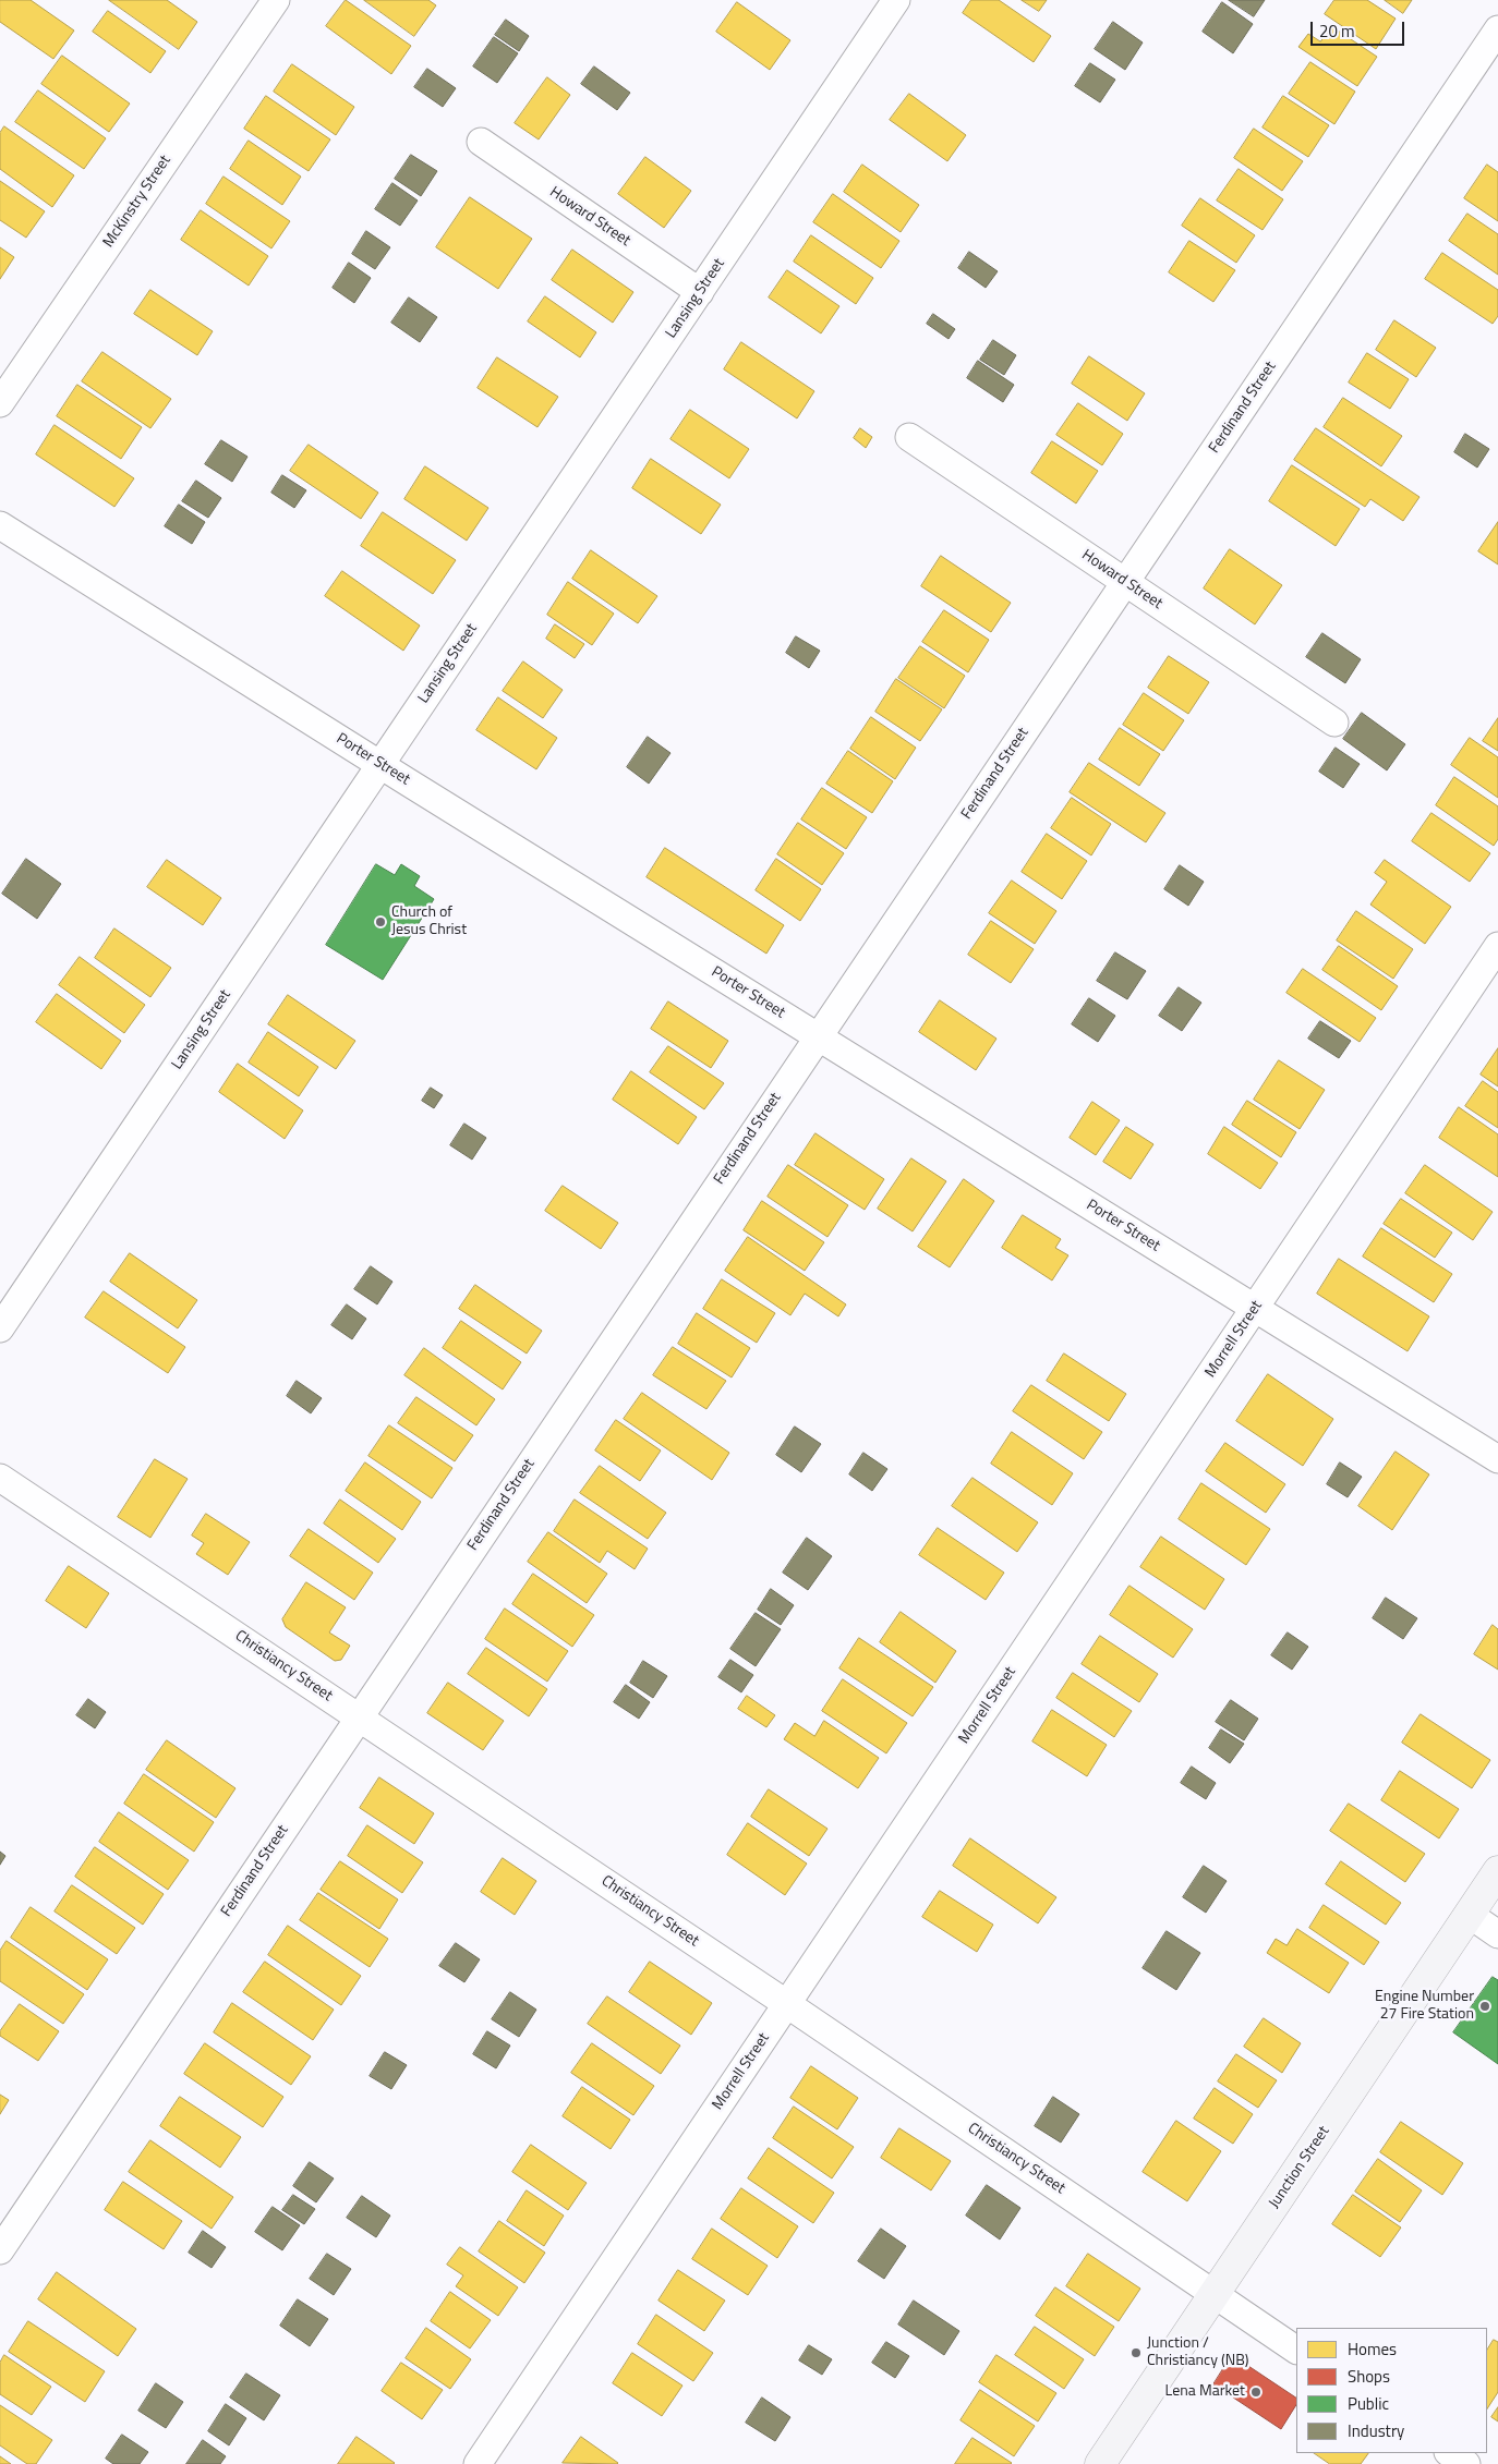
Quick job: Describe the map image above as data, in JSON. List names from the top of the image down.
{
  "streets": {
    "street": [
      "McKinstry Street",
      "Howard Street",
      "Lansing Street",
      "Ferdinand Street",
      "Porter Street",
      "Morrell Street",
      "Christiancy Street",
      "Junction Street"
    ]
  },
  "crossings": [
    ["Howard Street", "Lansing Street"],
    ["Howard Street", "Ferdinand Street"],
    ["Lansing Street", "Porter Street"],
    ["Ferdinand Street", "Porter Street"],
    ["Ferdinand Street", "Christiancy Street"],
    ["Porter Street", "Morrell Street"],
    ["Morrell Street", "Christiancy Street"],
    ["Christiancy Street", "Junction Street"]
  ],
  "places": [
    "Church of Jesus Christ",
    "Engine Number 27 Fire Station",
    "Junction / Christiancy (NB)",
    "Lena Market"
  ],
  "legend": [
    "Homes",
    "Shops",
    "Public",
    "Industry"
  ],
  "scale_bar": "20 m"
}
